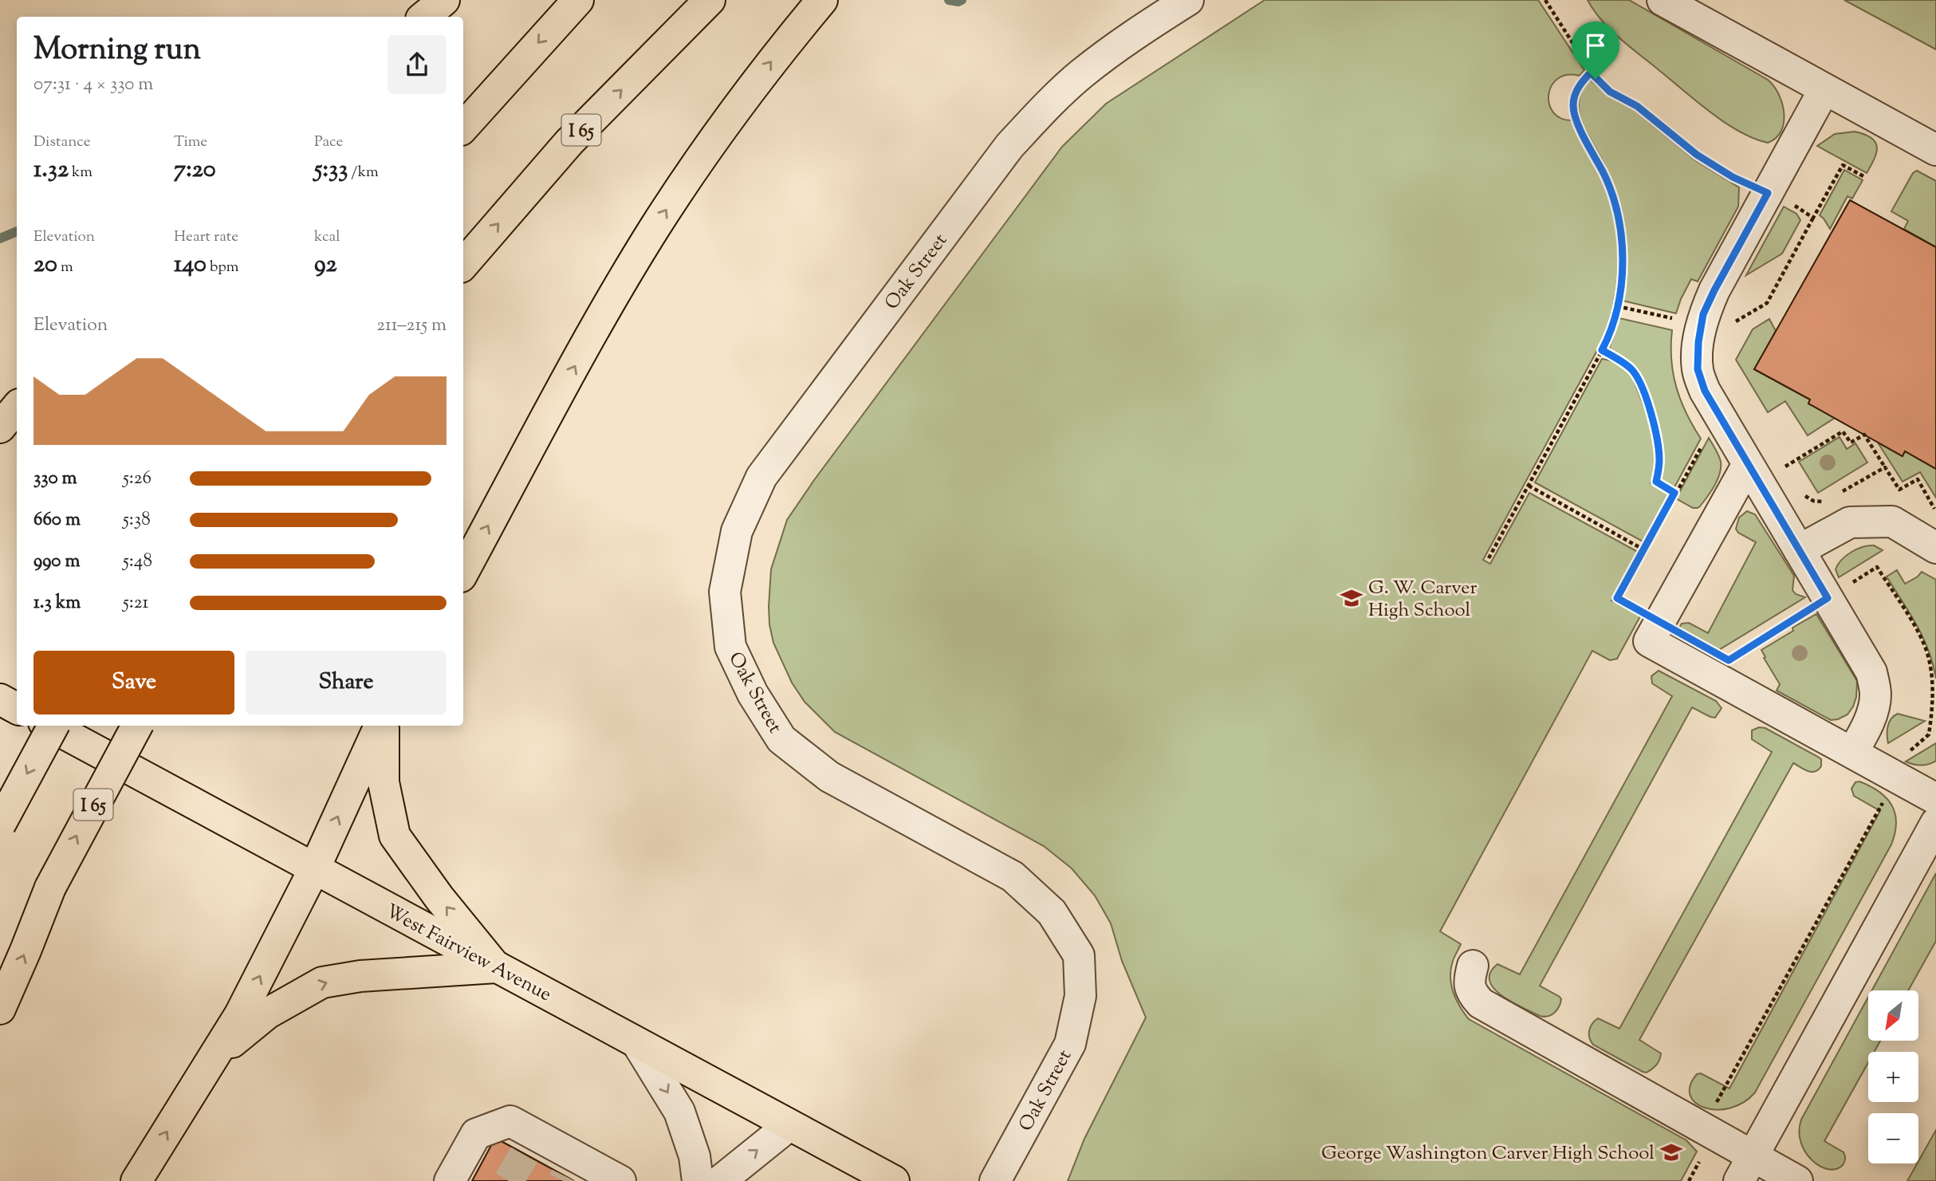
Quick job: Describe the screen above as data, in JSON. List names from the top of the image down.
{
  "streets": {
    "main road": ["I 65", "West Fairview Avenue"],
    "street": ["Oak Street"]
  },
  "places": {
    "school or university": ["G. W. Carver High School", "George Washington Carver High School"]
  },
  "north": "bottom left",
  "page": {
    "heading": ["Morning run", "07:31 · 4 × 330 m"],
    "stats": [
      ["Distance", "1.32 km"],
      ["Time", "7:20"],
      ["Pace", "5:33 /km"],
      ["Elevation", "20 m"],
      ["Heart rate", "140 bpm"],
      ["kcal", "92"]
    ],
    "chart": ["Elevation", "211–215 m"],
    "list": [
      {
        "name": "330 m",
        "note": "5:26"
      },
      {
        "name": "660 m",
        "note": "5:38"
      },
      {
        "name": "990 m",
        "note": "5:48"
      },
      {
        "name": "1.3 km",
        "note": "5:21"
      }
    ],
    "buttons": ["Save", "Share"],
    "map_buttons": ["+", "−"]
  }
}
